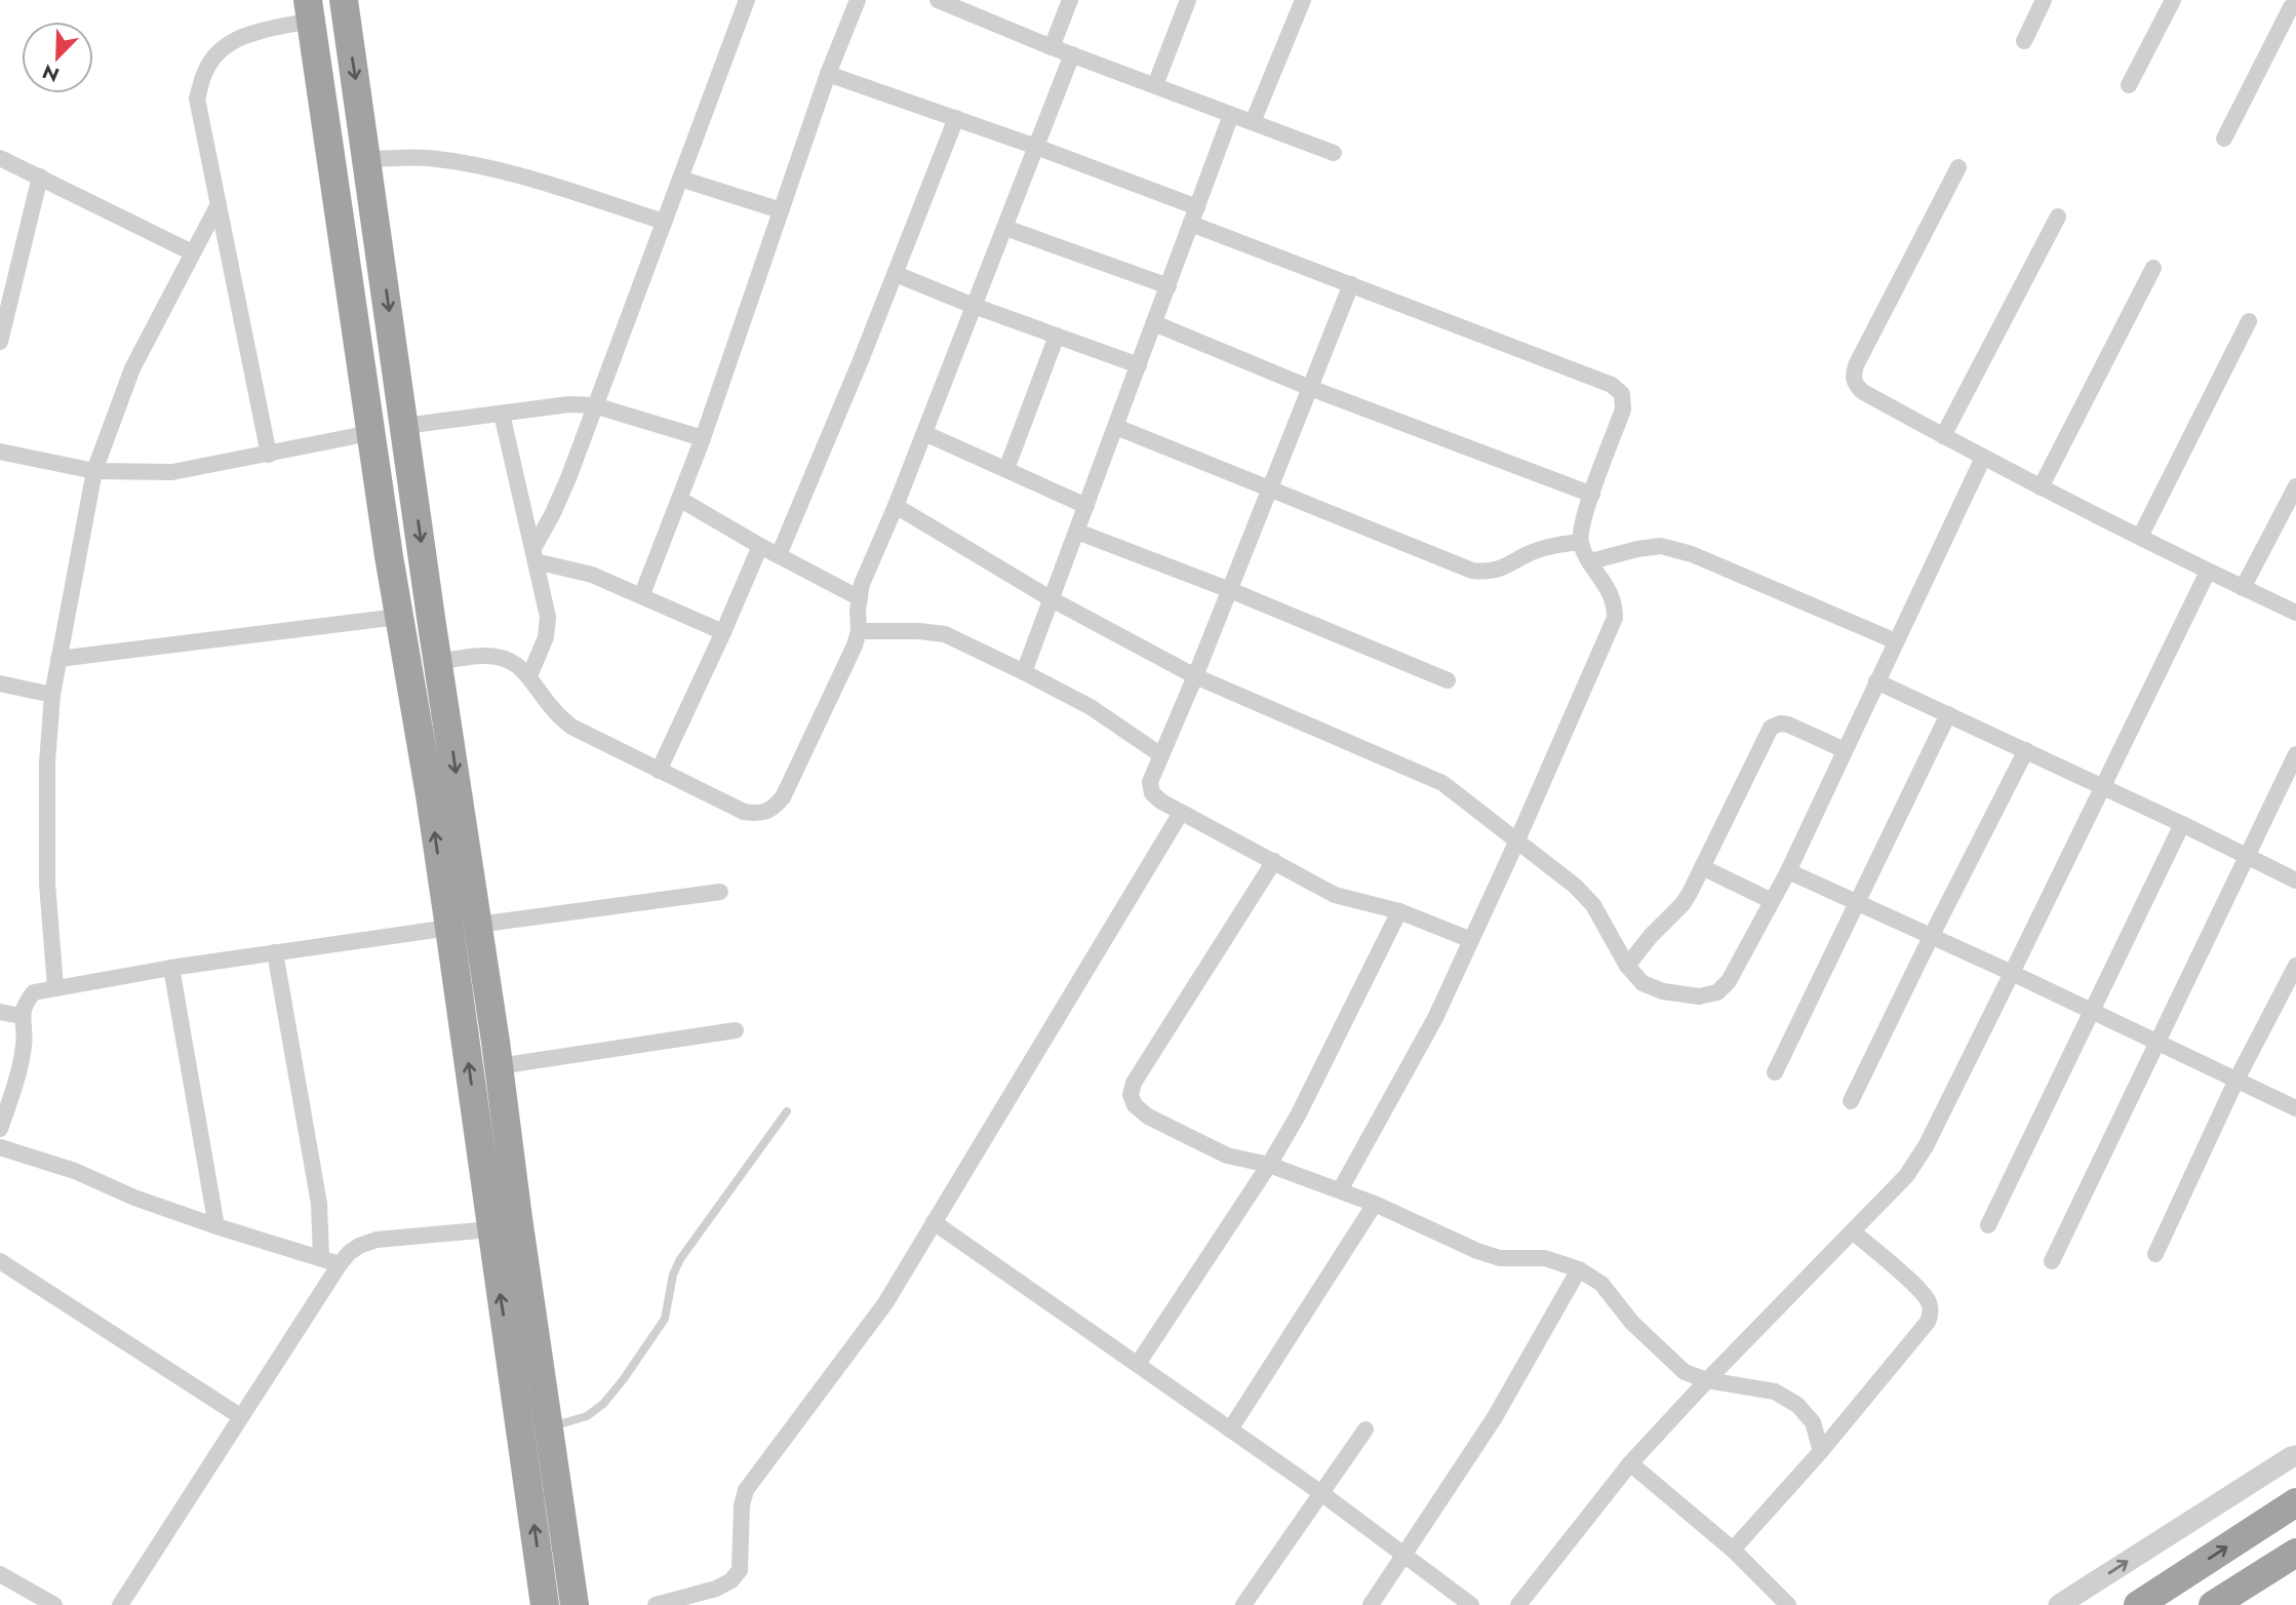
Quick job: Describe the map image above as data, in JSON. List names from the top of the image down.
{
  "north": "bottom left"
}
